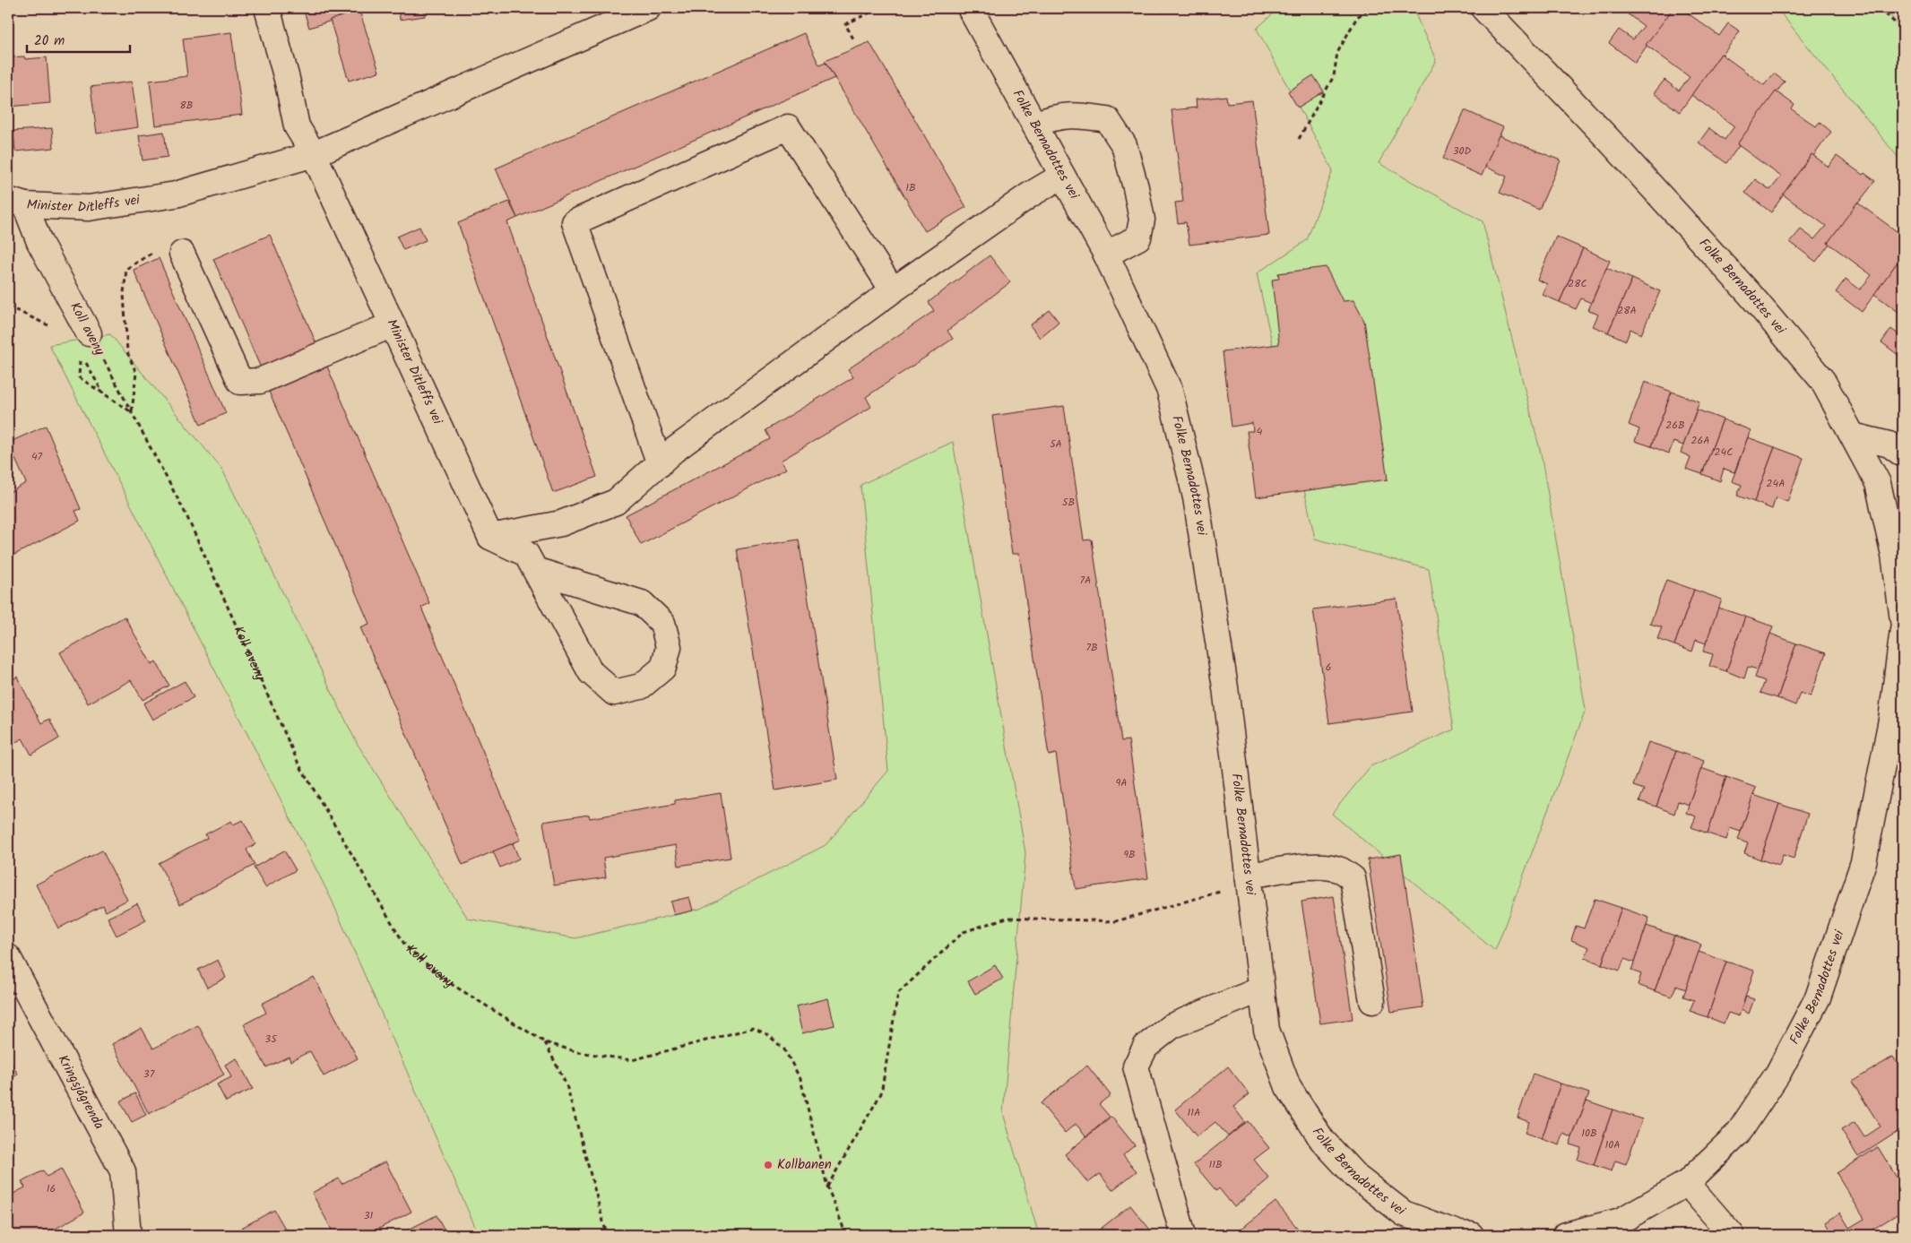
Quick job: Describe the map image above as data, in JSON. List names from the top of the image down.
{
  "streets": {
    "street": [
      "Folke Bernadottes vei",
      "Minister Ditleffs vei",
      "Koll aveny",
      "Kringsjågrenda"
    ]
  },
  "crossings": [
    ["Minister Ditleffs vei", "Koll aveny"]
  ],
  "places": ["Kollbanen"],
  "house_numbers": [
    "8B",
    "30D",
    "1B",
    "28C",
    "28A",
    "26B",
    "4",
    "26A",
    "5A",
    "24C",
    "47",
    "24A",
    "5B",
    "7A",
    "7B",
    "6",
    "9A",
    "9B",
    "35",
    "37",
    "11A",
    "10B",
    "10A",
    "11B",
    "16",
    "31"
  ],
  "scale_bar": "20 m"
}
